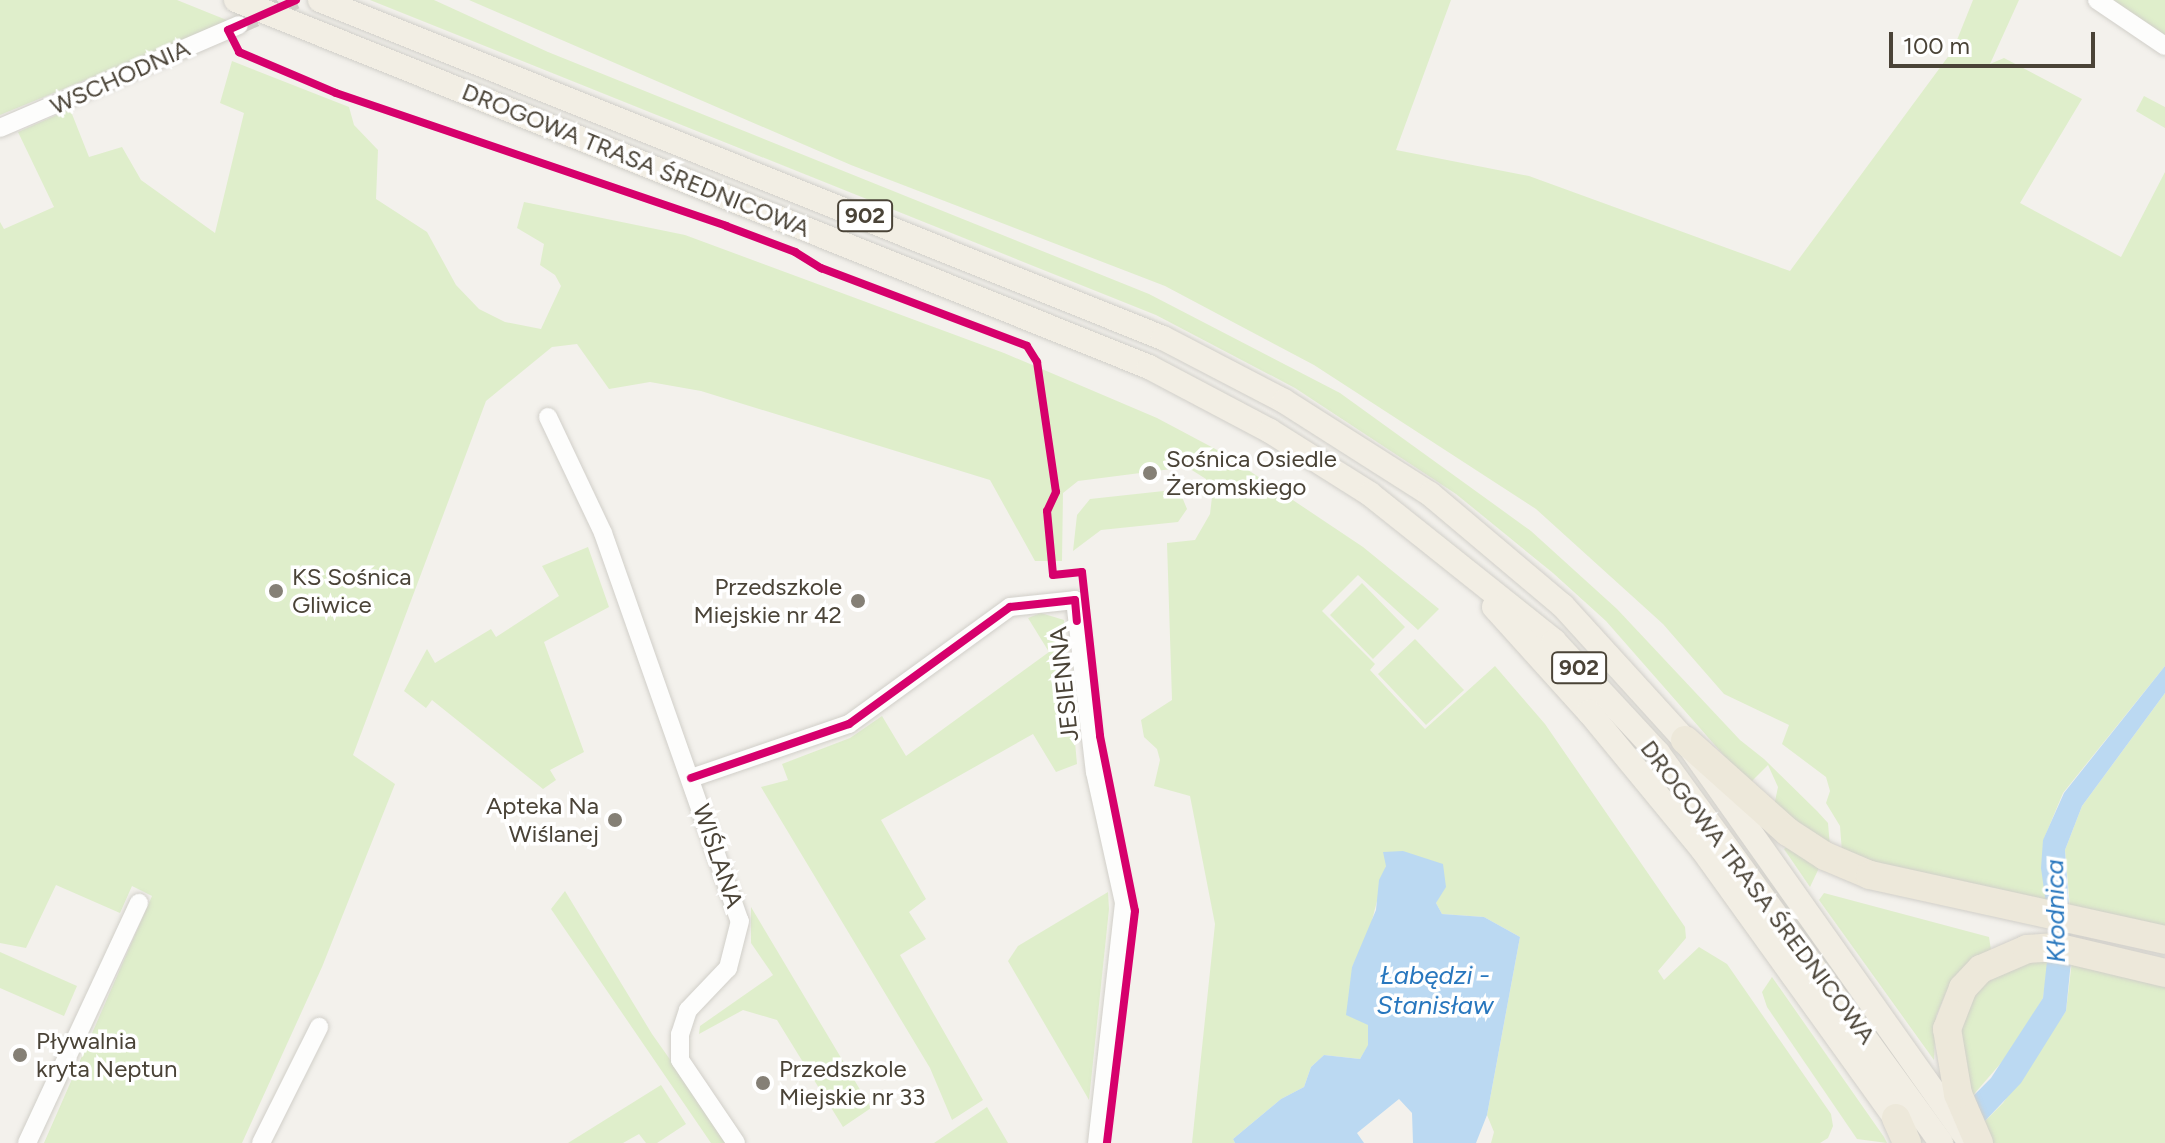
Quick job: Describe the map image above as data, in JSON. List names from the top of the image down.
{
  "streets": {
    "main road": ["DROGOWA TRASA ŚREDNICOWA", "902"],
    "street": ["WSCHODNIA", "JESIENNA", "WIŚLANA"]
  },
  "crossings": [
    ["JESIENNA", "WIŚLANA"]
  ],
  "water": ["Kłodnica", "Łabędzi - Stanisław"],
  "places": [
    "Sośnica Osiedle Żeromskiego",
    "KS Sośnica Gliwice",
    "Przedszkole Miejskie nr 42",
    "Apteka Na Wiślanej",
    "Pływalnia kryta Neptun",
    "Przedszkole Miejskie nr 33"
  ],
  "scale_bar": "100 m"
}
